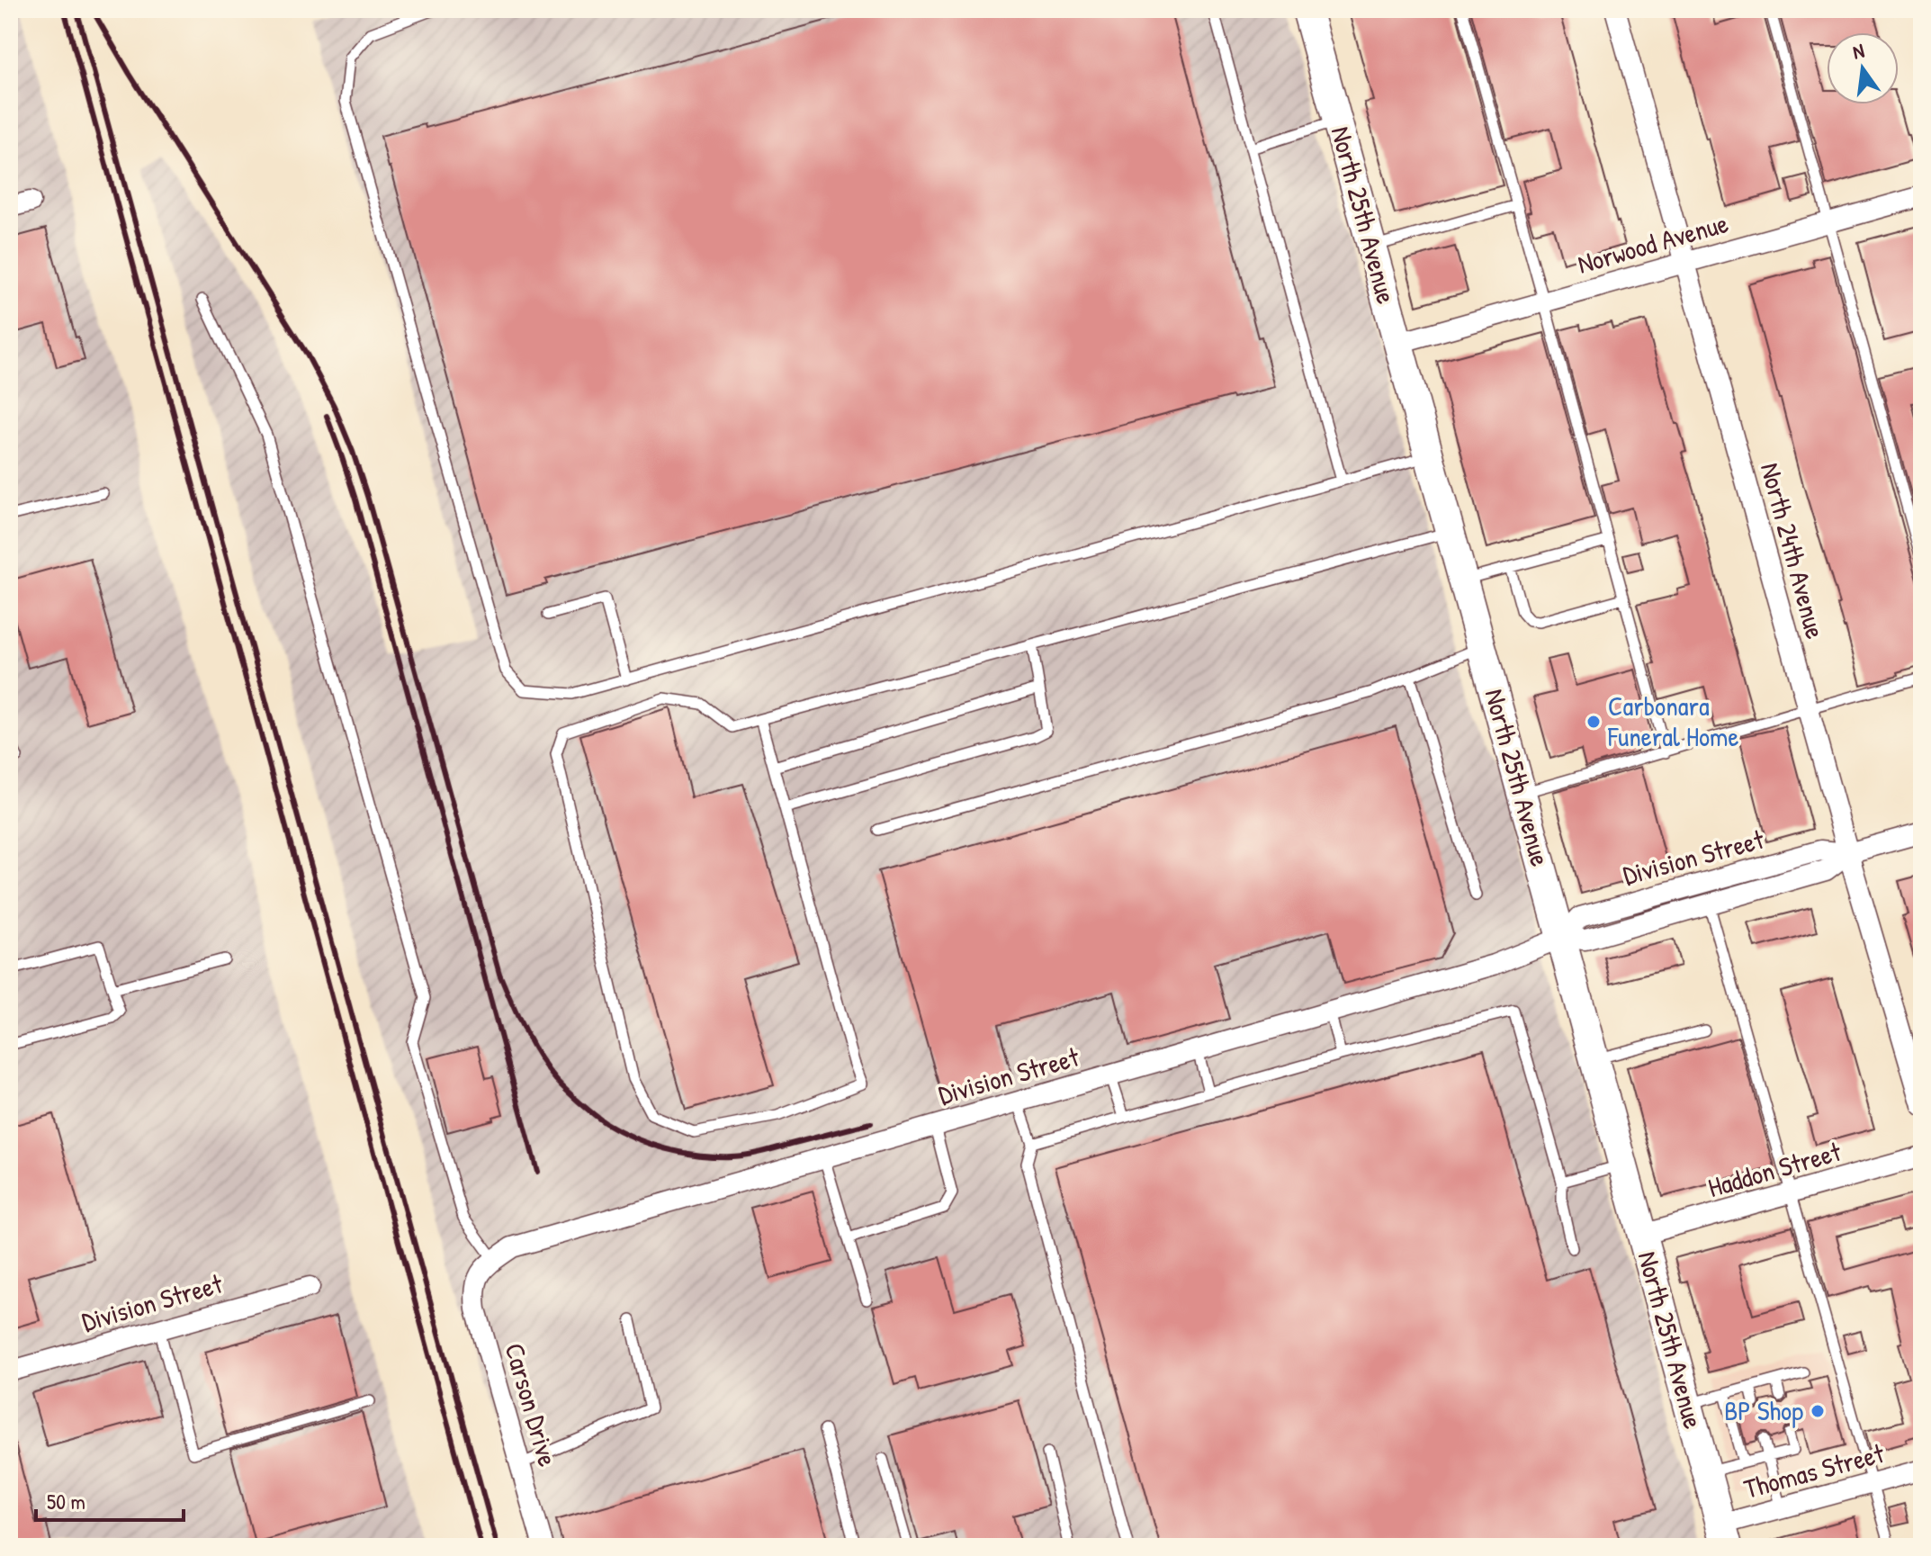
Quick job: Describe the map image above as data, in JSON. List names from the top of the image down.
{
  "streets": {
    "main road": ["North 25th Avenue"],
    "street": [
      "Norwood Avenue",
      "North 24th Avenue",
      "Division Street",
      "Haddon Street",
      "Carson Drive",
      "Thomas Street"
    ]
  },
  "crossings": [
    ["North 25th Avenue", "Norwood Avenue"],
    ["North 25th Avenue", "Division Street"],
    ["North 25th Avenue", "Haddon Street"],
    ["North 25th Avenue", "Thomas Street"],
    ["Norwood Avenue", "North 24th Avenue"],
    ["North 24th Avenue", "Division Street"],
    ["Division Street", "Carson Drive"]
  ],
  "places": ["Carbonara Funeral Home", "BP Shop"],
  "scale_bar": "50 m",
  "north": "top"
}
